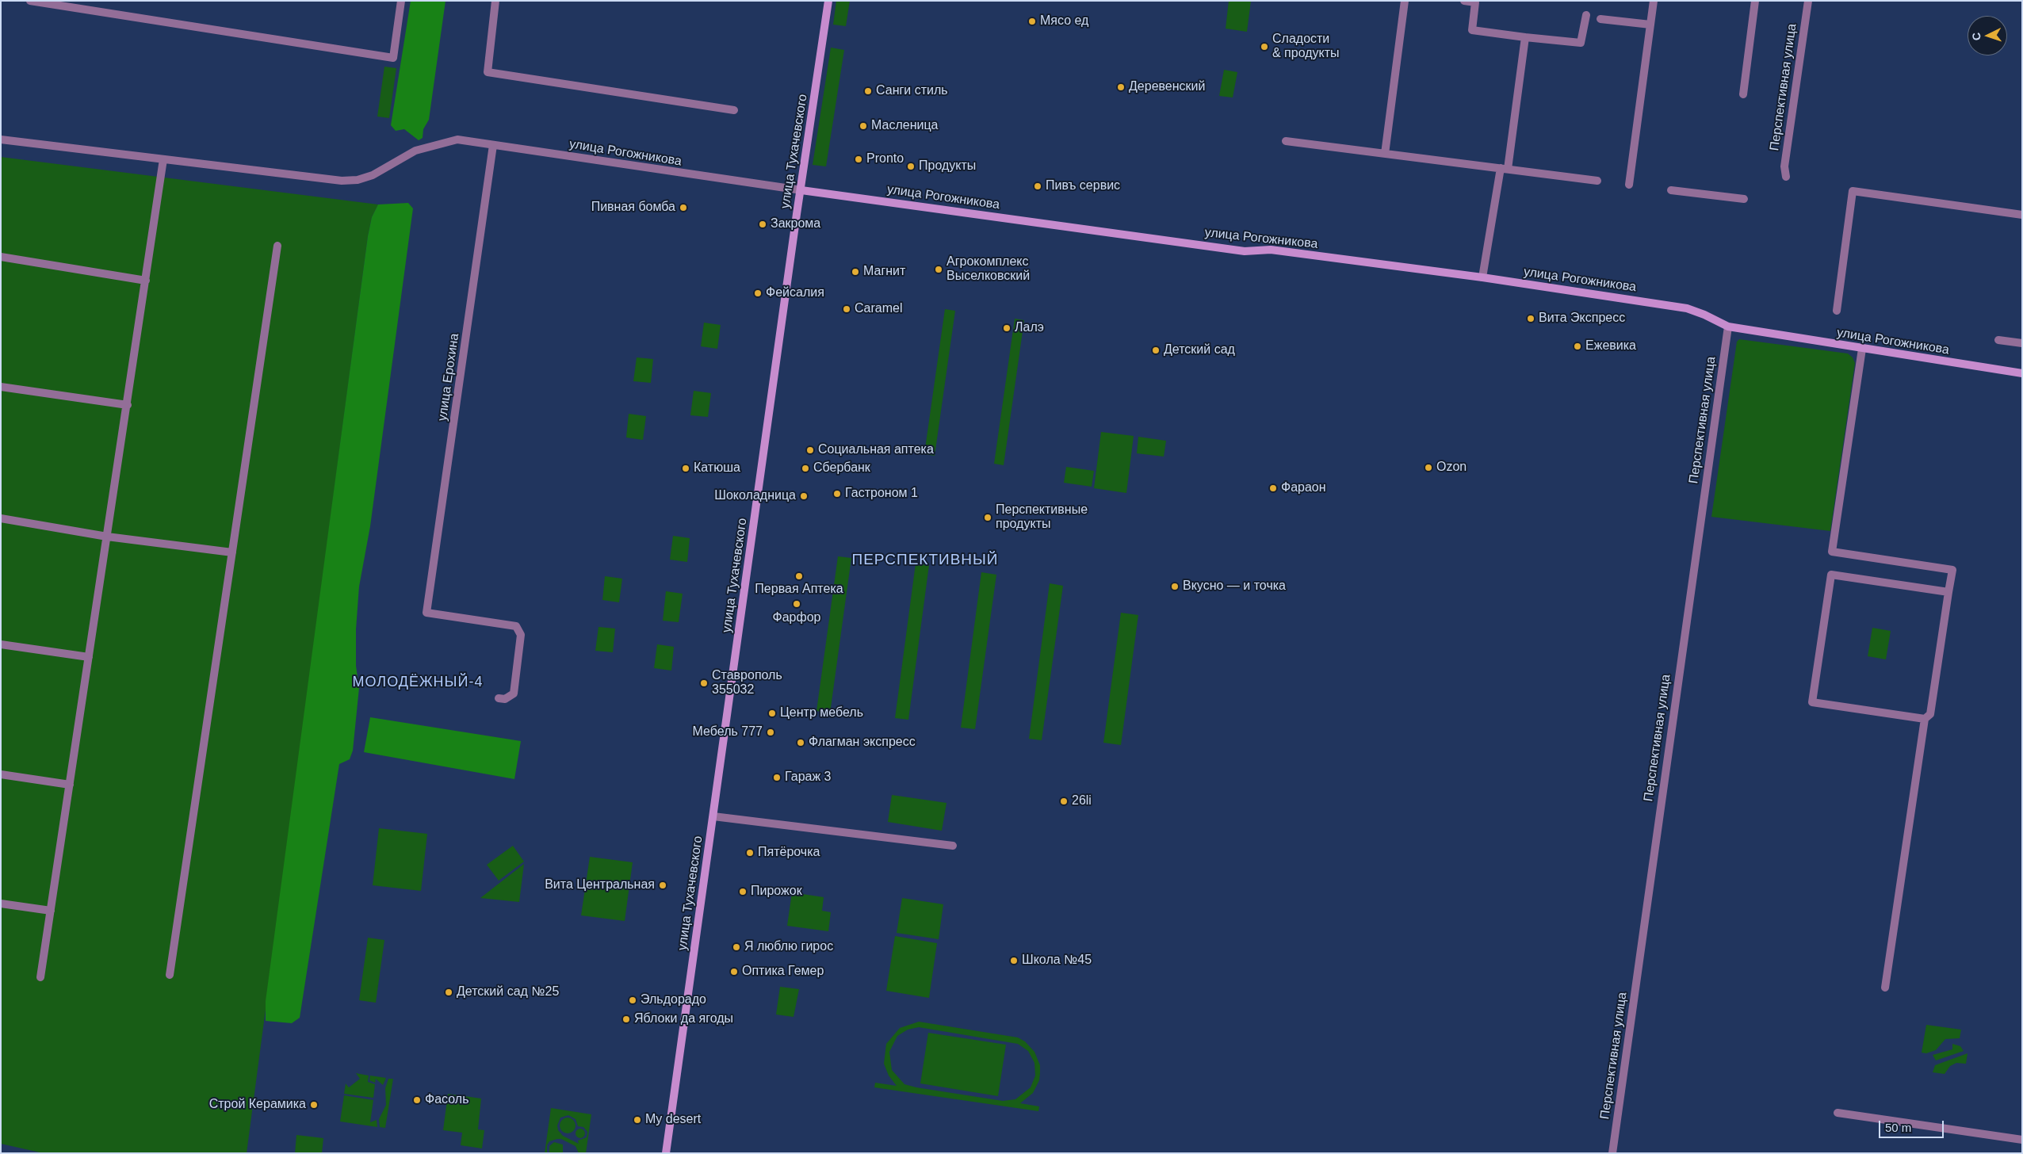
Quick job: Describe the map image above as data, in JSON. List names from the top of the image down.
{
  "streets": {
    "street": [
      "Перспективная улица",
      "улица Тухачевского",
      "улица Рогожникова",
      "улица Ерохина"
    ]
  },
  "crossings": [
    ["Перспективная улица", "улица Рогожникова"],
    ["улица Тухачевского", "улица Рогожникова"],
    ["улица Рогожникова", "улица Ерохина"]
  ],
  "districts": ["ПЕРСПЕКТИВНЫЙ", "МОЛОДЁЖНЫЙ-4"],
  "places": [
    "Мясо ед",
    "Сладости & продукты",
    "Деревенский",
    "Санги стиль",
    "Масленица",
    "Pronto",
    "Продукты",
    "Пивъ сервис",
    "Пивная бомба",
    "Закрома",
    "Агрокомплекс Выселковский",
    "Магнит",
    "Фейсалия",
    "Caramel",
    "Вита Экспресс",
    "Лалэ",
    "Ежевика",
    "Детский сад",
    "Социальная аптека",
    "Ozon",
    "Катюша",
    "Сбербанк",
    "Фараон",
    "Гастроном 1",
    "Шоколадница",
    "Перспективные продукты",
    "Первая Аптека",
    "Вкусно — и точка",
    "Фарфор",
    "Ставрополь 355032",
    "Центр мебель",
    "Мебель 777",
    "Флагман экспресс",
    "Гараж 3",
    "26li",
    "Пятёрочка",
    "Вита Центральная",
    "Пирожок",
    "Я люблю гирос",
    "Школа №45",
    "Оптика Гемер",
    "Детский сад №25",
    "Эльдорадо",
    "Яблоки да ягоды",
    "Фасоль",
    "Строй Керамика",
    "My desert"
  ],
  "scale_bar": "50 m",
  "north": "left"
}
